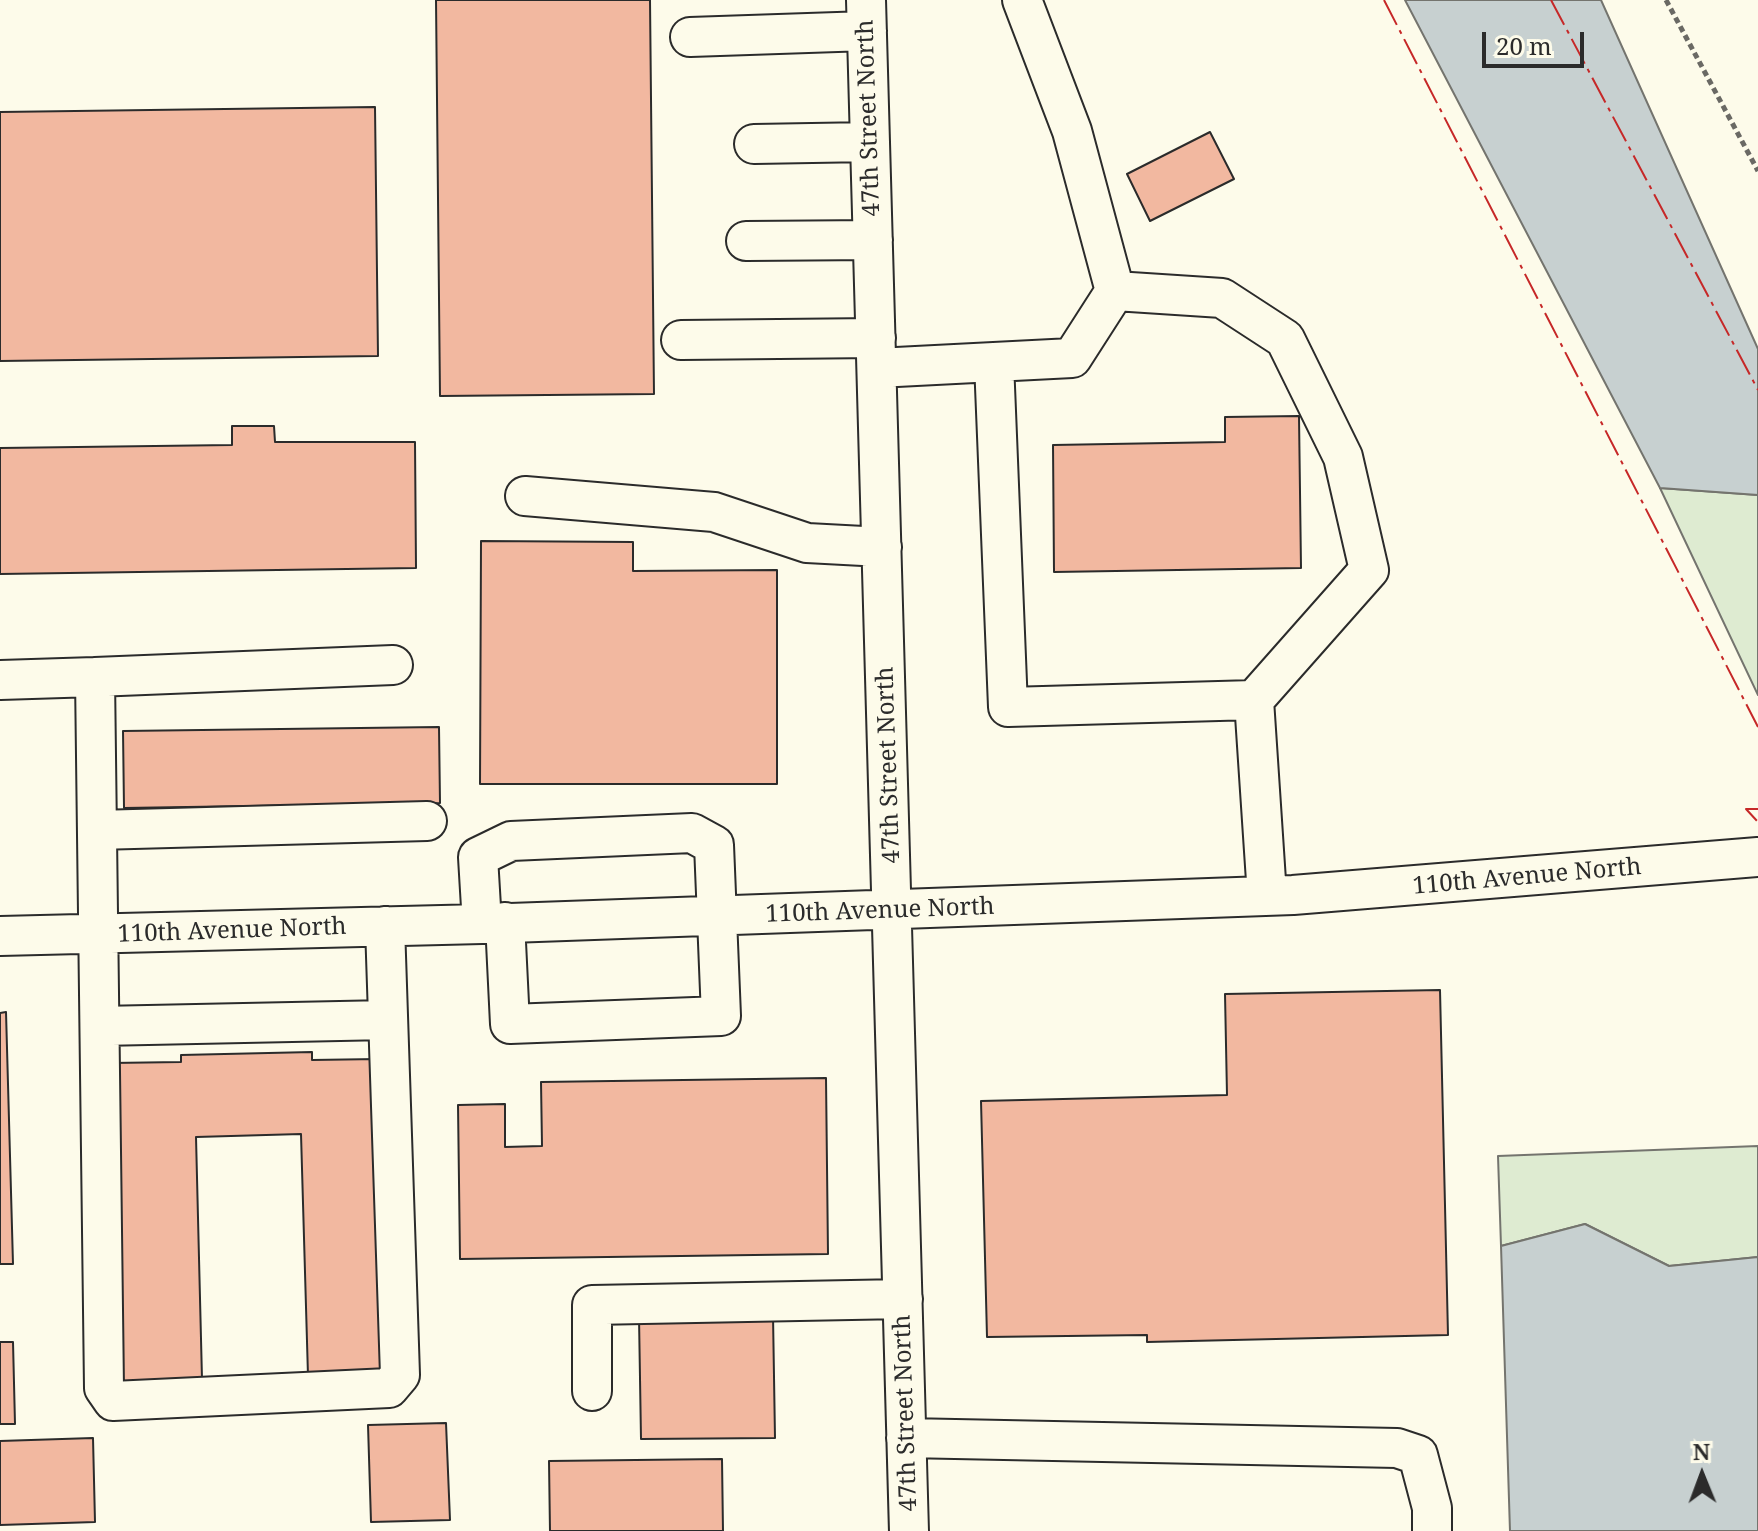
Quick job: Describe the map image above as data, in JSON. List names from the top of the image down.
{
  "streets": {
    "street": ["47th Street North", "110th Avenue North"]
  },
  "crossings": [
    ["47th Street North", "110th Avenue North"]
  ],
  "scale_bar": "20 m",
  "north": "top"
}
